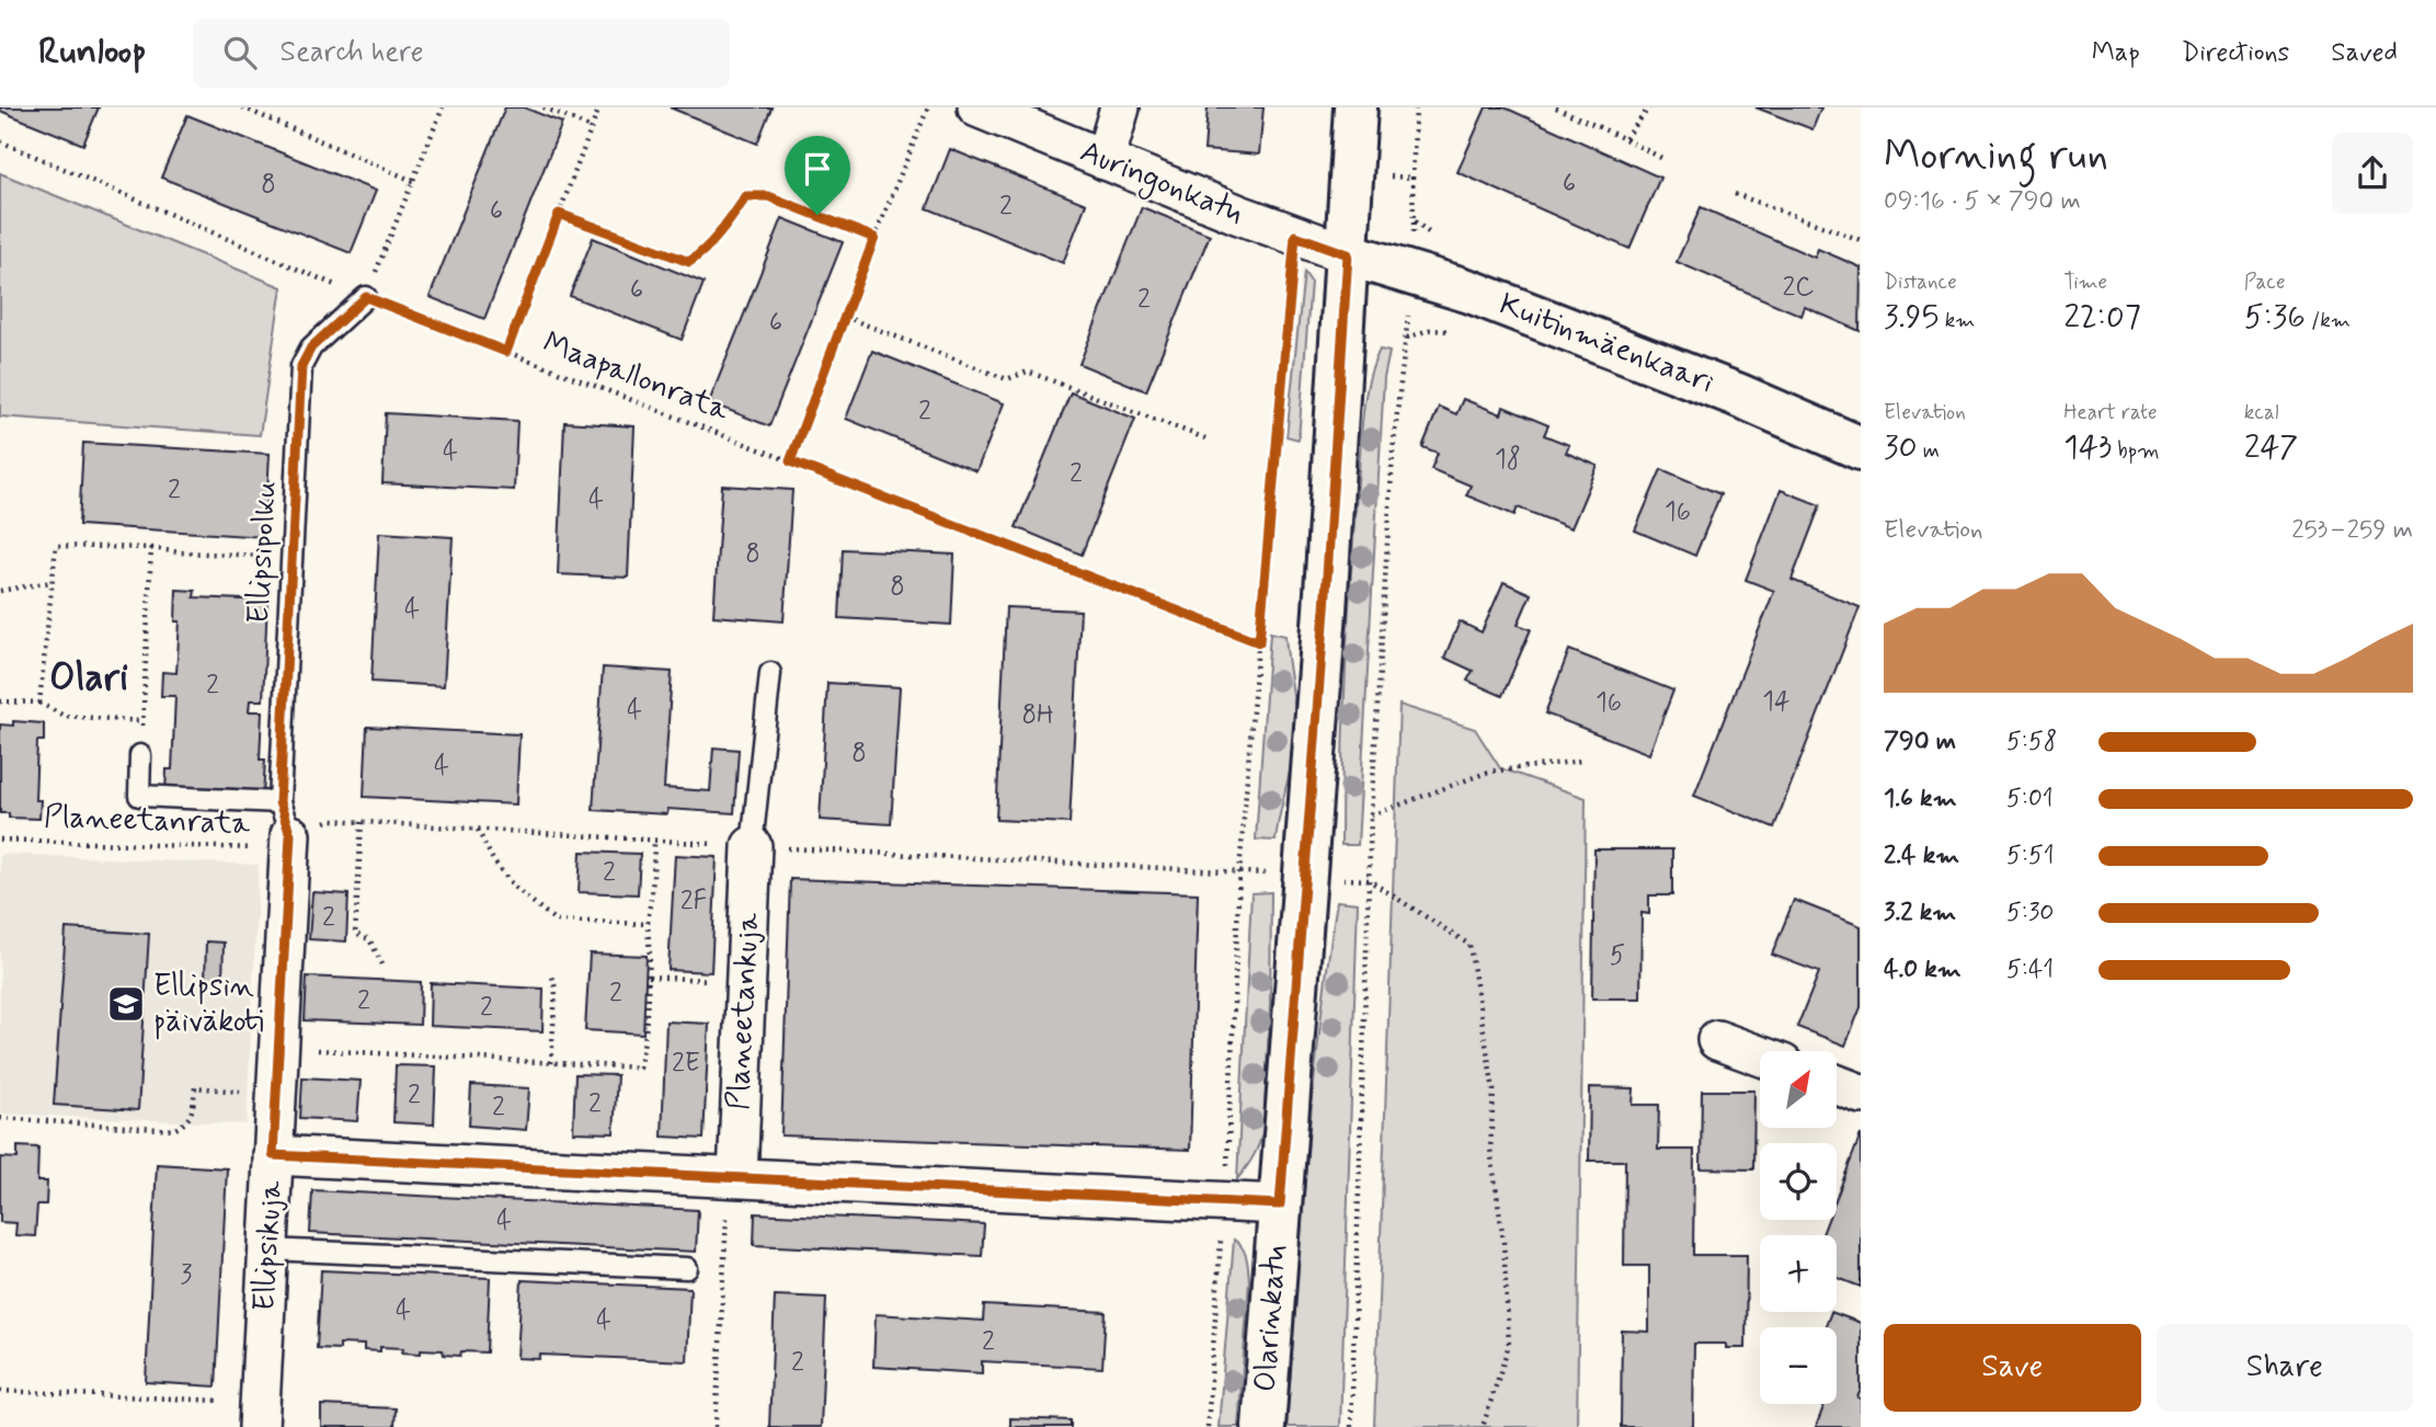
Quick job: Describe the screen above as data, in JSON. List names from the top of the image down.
{
  "streets": {
    "main road": ["Kuitinmäenkaari", "Olarinkatu"],
    "street": ["Auringonkatu", "Planeetankuja", "Ellipsikuja"],
    "lane": ["Ellipsipolku"],
    "path": ["Maapallonrata", "Planeetanrata"]
  },
  "crossings": [
    ["Auringonkatu", "Kuitinmäenkaari"],
    ["Auringonkatu", "Olarinkatu"],
    ["Kuitinmäenkaari", "Olarinkatu"],
    ["Maapallonrata", "Ellipsipolku"],
    ["Ellipsipolku", "Planeetanrata"],
    ["Ellipsipolku", "Ellipsikuja"],
    ["Planeetanrata", "Ellipsikuja"]
  ],
  "districts": ["Olari"],
  "places": {
    "school or university": ["Ellipsin päiväkoti"]
  },
  "house_numbers": [
    "6",
    "8",
    "2",
    "6",
    "2C",
    "6",
    "2",
    "6",
    "2",
    "4",
    "18",
    "2",
    "2",
    "4",
    "16",
    "8",
    "8",
    "4",
    "2",
    "14",
    "16",
    "4",
    "8H",
    "8",
    "4",
    "2",
    "2F",
    "2",
    "5",
    "2",
    "2",
    "2",
    "2E",
    "2",
    "2",
    "2",
    "4",
    "3",
    "4",
    "4",
    "2",
    "2"
  ],
  "north": "top right",
  "page": {
    "header": "Runloop",
    "search": "Search here",
    "nav": ["Map", "Directions", "Saved"],
    "heading": ["Morning run", "09:16 · 5 × 790 m"],
    "stats": [
      ["Distance", "3.95 km"],
      ["Time", "22:07"],
      ["Pace", "5:36 /km"],
      ["Elevation", "30 m"],
      ["Heart rate", "143 bpm"],
      ["kcal", "247"]
    ],
    "chart": ["Elevation", "253–259 m"],
    "list": [
      {
        "name": "790 m",
        "note": "5:58"
      },
      {
        "name": "1.6 km",
        "note": "5:01"
      },
      {
        "name": "2.4 km",
        "note": "5:51"
      },
      {
        "name": "3.2 km",
        "note": "5:30"
      },
      {
        "name": "4.0 km",
        "note": "5:41"
      }
    ],
    "map_buttons": ["+", "−"],
    "buttons": ["Save", "Share"]
  }
}
